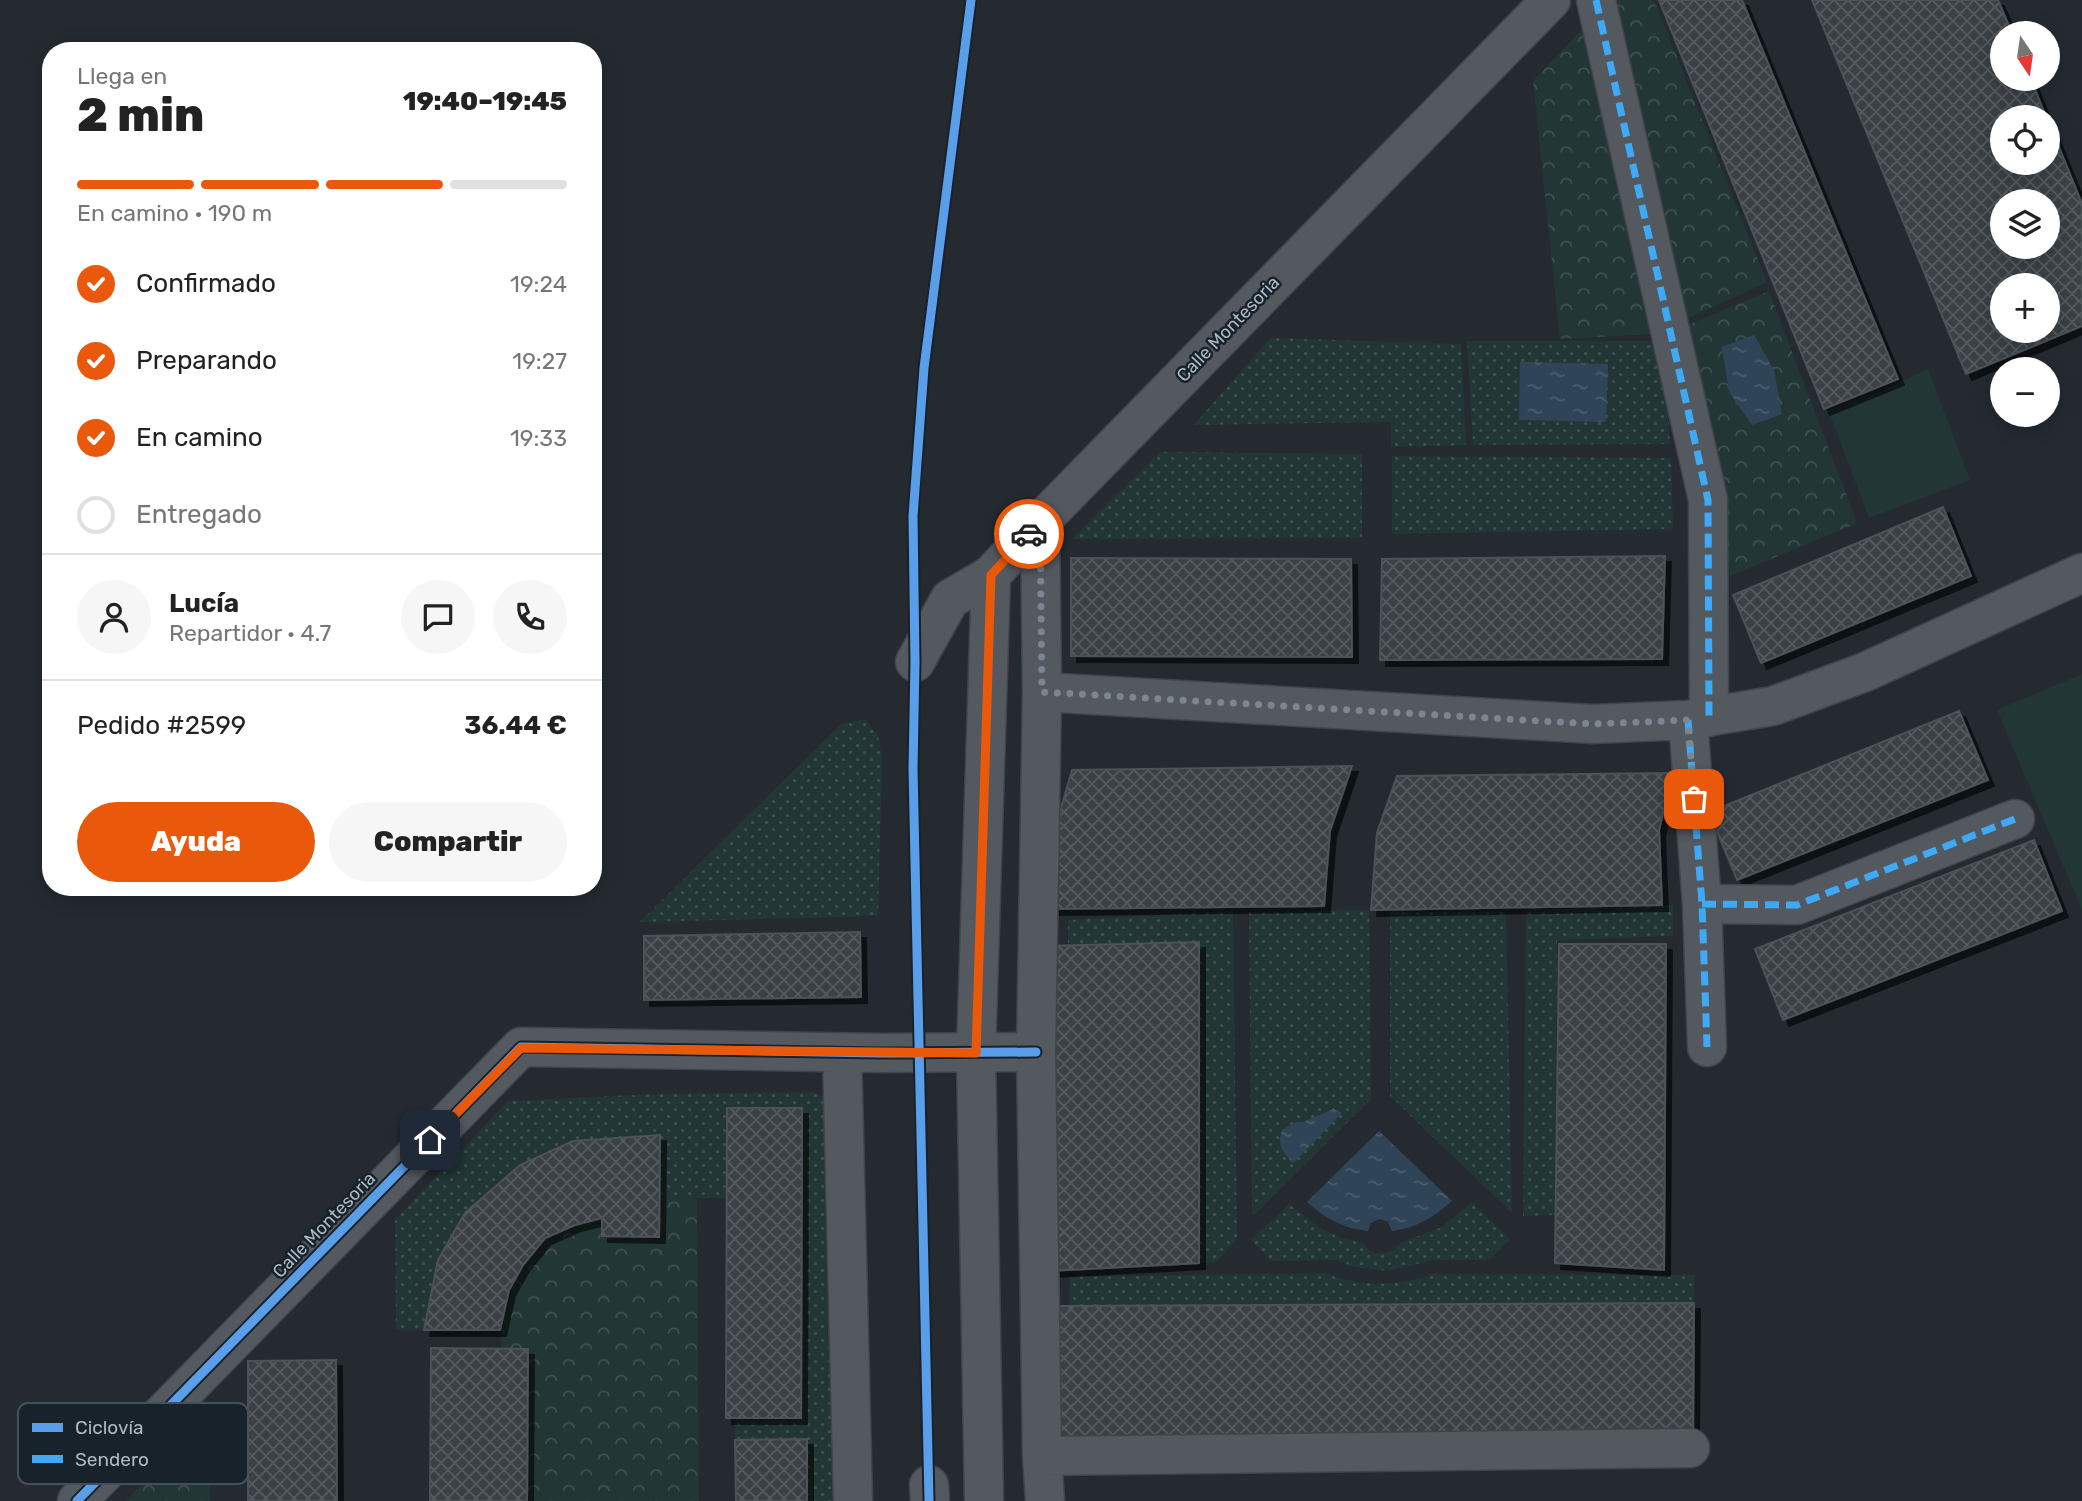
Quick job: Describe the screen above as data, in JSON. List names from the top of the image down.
{
  "streets": {
    "street": ["Calle Montesoria"]
  },
  "legend": ["Ciclovía", "Sendero"],
  "north": "bottom",
  "page": {
    "map_buttons": ["+", "−"],
    "heading": ["2 min", "Llega en", "19:40–19:45"],
    "panel": [
      "Lucía",
      "Repartidor · 4.7",
      "Pedido #2599",
      "36.44 €"
    ],
    "bar": "En camino · 190 m",
    "list": [
      ["Confirmado", "19:24"],
      ["Preparando", "19:27"],
      ["En camino", "19:33"],
      "Entregado"
    ],
    "buttons": ["Ayuda", "Compartir"]
  }
}
